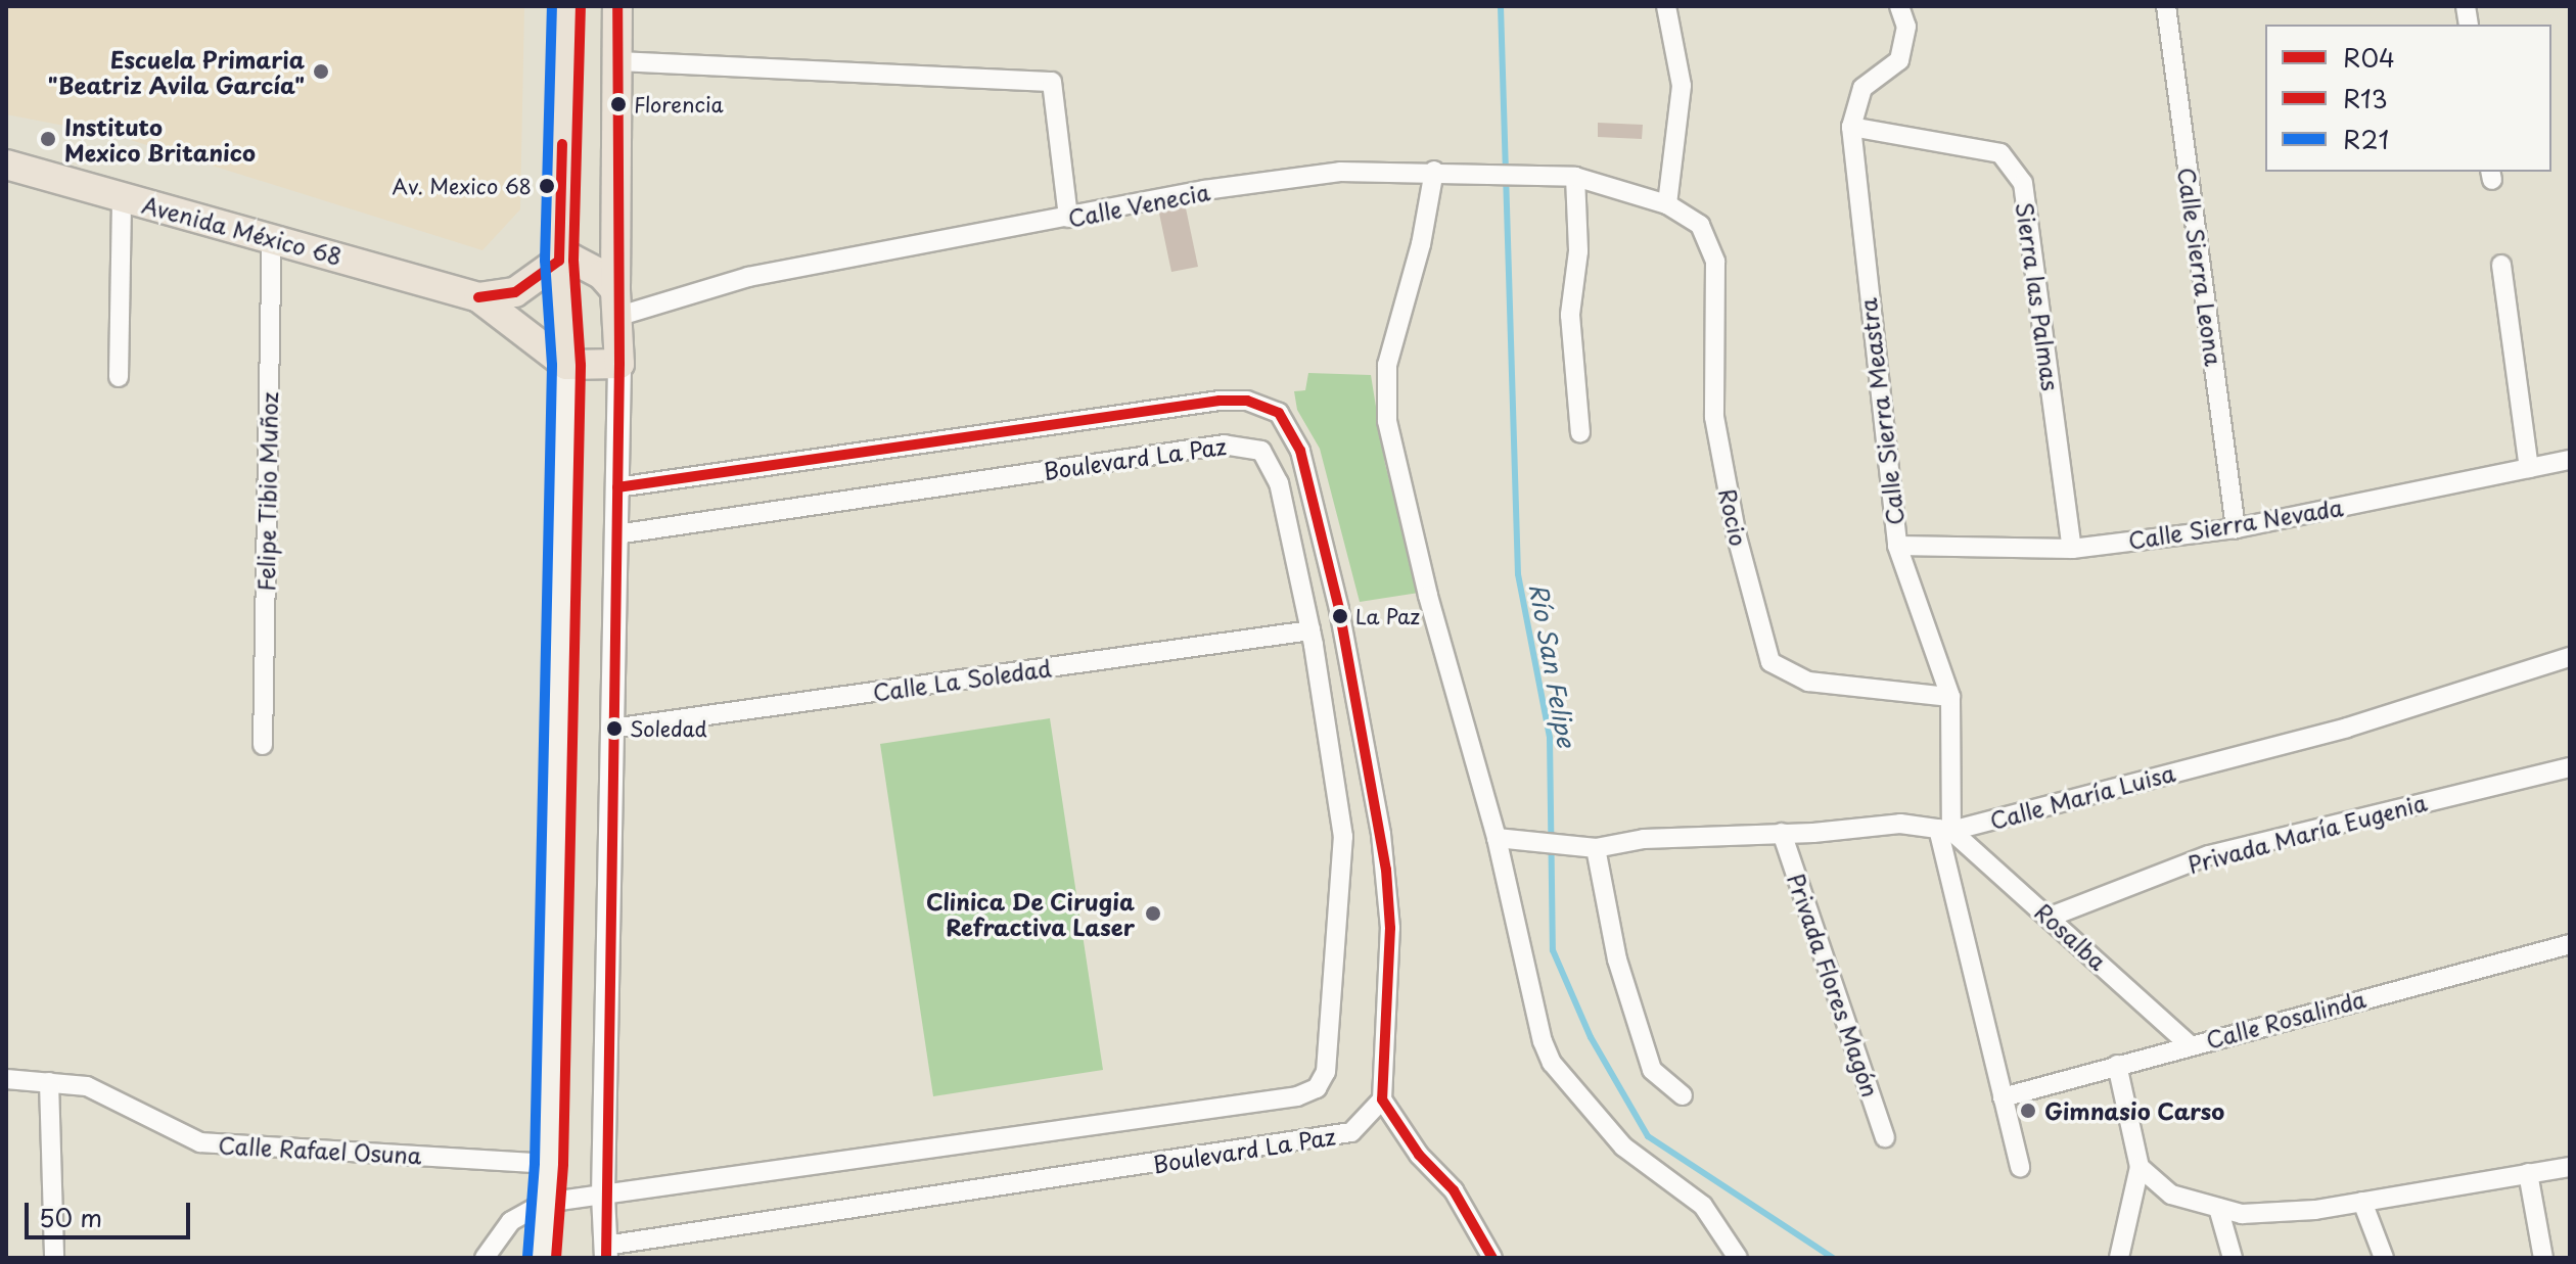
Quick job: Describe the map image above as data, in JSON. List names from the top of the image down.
{
  "streets": {
    "main road": ["Avenida México 68"],
    "street": [
      "Calle Venecia",
      "Calle Sierra Leona",
      "Sierra las Palmas",
      "Calle Sierra Meastra",
      "Boulevard La Paz",
      "Felipe Tibio Muñoz",
      "Rocio",
      "Calle Sierra Nevada",
      "Calle La Soledad",
      "Calle María Luisa",
      "Privada María Eugenia",
      "Rosalba",
      "Privada Flores Magón",
      "Calle Rosalinda",
      "Calle Rafael Osuna"
    ]
  },
  "crossings": [
    ["Calle Venecia", "Rocio"],
    ["Avenida México 68", "Felipe Tibio Muñoz"],
    ["Calle Sierra Leona", "Calle Sierra Nevada"],
    ["Sierra las Palmas", "Calle Sierra Meastra"],
    ["Sierra las Palmas", "Calle Sierra Nevada"],
    ["Calle Sierra Meastra", "Rocio"],
    ["Calle Sierra Meastra", "Calle Sierra Nevada"],
    ["Calle Sierra Meastra", "Calle María Luisa"],
    ["Calle Sierra Meastra", "Rosalba"],
    ["Calle Sierra Meastra", "Calle Rosalinda"],
    ["Boulevard La Paz", "Calle La Soledad"],
    ["Calle María Luisa", "Rosalba"],
    ["Calle María Luisa", "Privada Flores Magón"],
    ["Privada María Eugenia", "Rosalba"],
    ["Rosalba", "Calle Rosalinda"]
  ],
  "water": ["Río San Felipe"],
  "places": [
    "Escuela Primaria \"Beatriz Avila García\"",
    "Florencia",
    "Instituto Mexico Britanico",
    "Av. Mexico 68",
    "La Paz",
    "Soledad",
    "Clinica De Cirugia Refractiva Laser",
    "Gimnasio Carso"
  ],
  "lines": ["transit line R04", "transit line R13", "transit line R21"],
  "legend": ["R04", "R13", "R21"],
  "scale_bar": "50 m"
}
